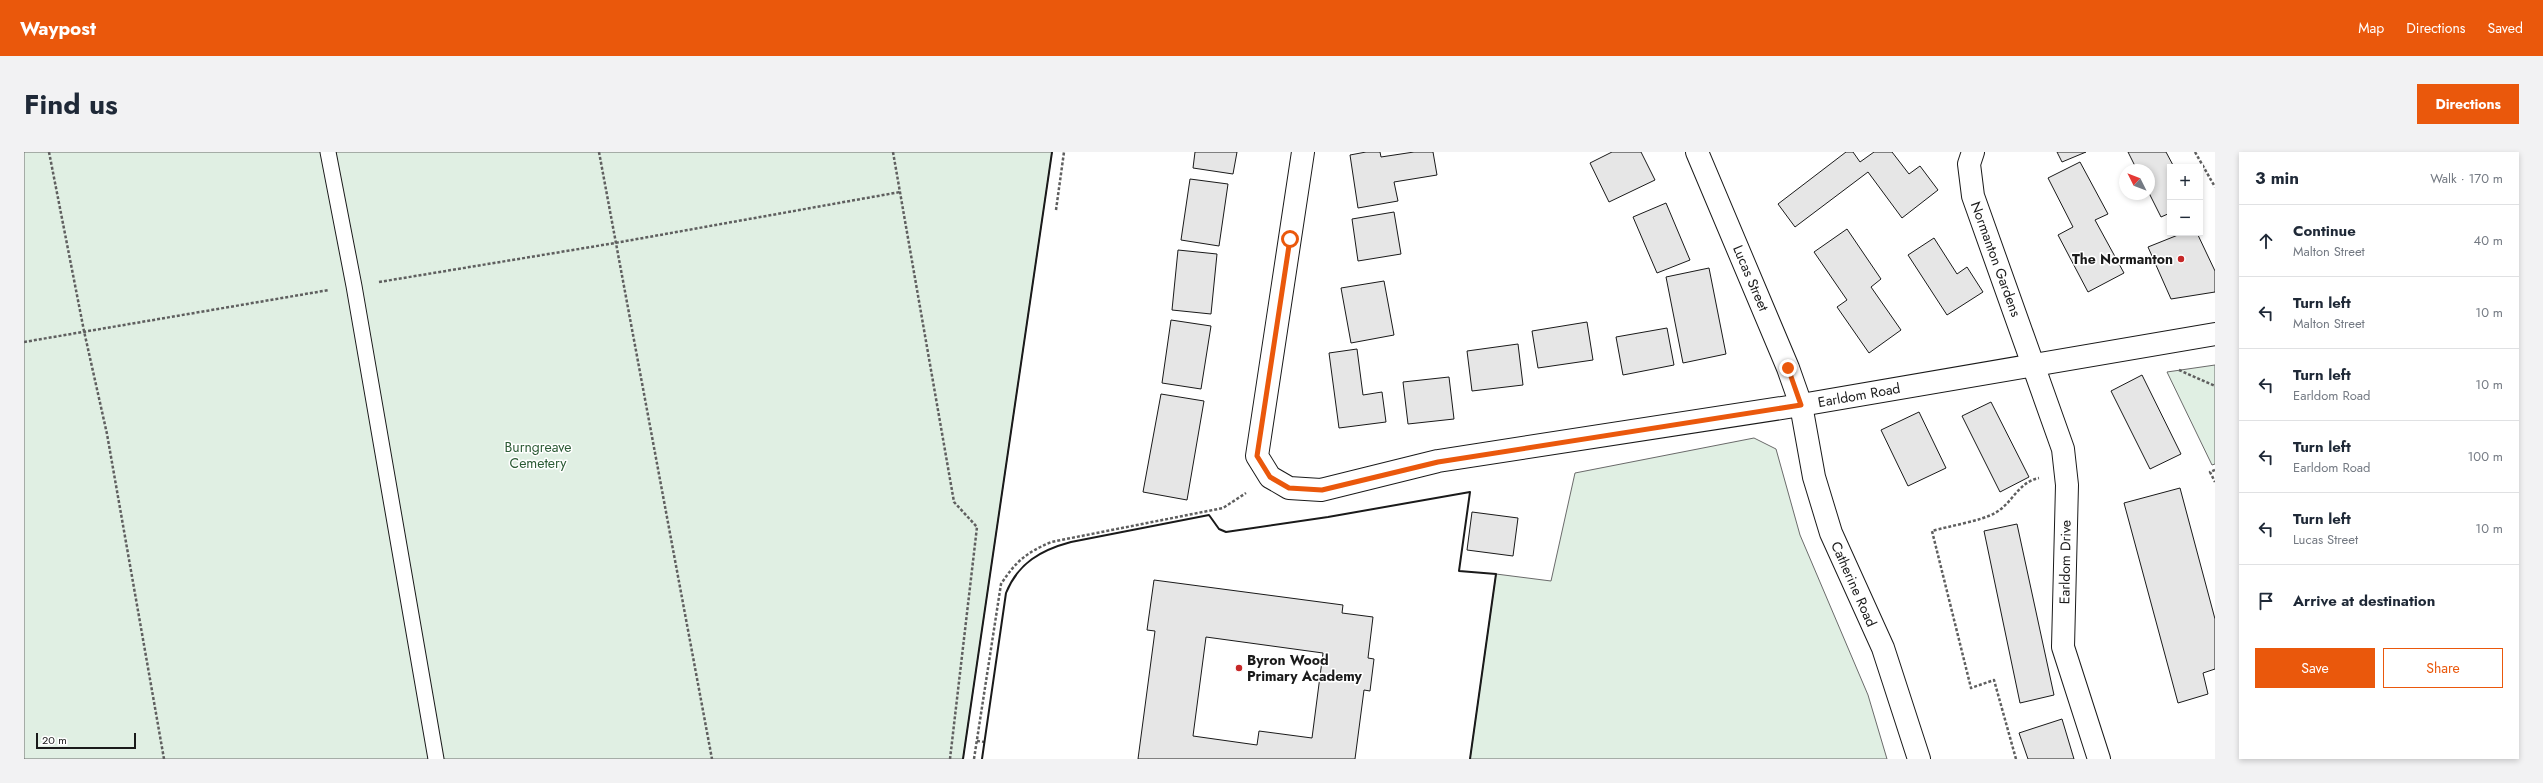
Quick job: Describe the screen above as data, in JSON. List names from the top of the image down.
{
  "streets": {
    "street": [
      "Normanton Gardens",
      "Lucas Street",
      "Earldom Road",
      "Earldom Drive",
      "Catherine Road"
    ]
  },
  "crossings": [
    ["Normanton Gardens", "Earldom Road"],
    ["Normanton Gardens", "Earldom Drive"],
    ["Lucas Street", "Earldom Road"],
    ["Lucas Street", "Catherine Road"],
    ["Earldom Road", "Earldom Drive"],
    ["Earldom Road", "Catherine Road"]
  ],
  "parks": ["Burngreave Cemetery"],
  "places": ["The Normanton", "Byron Wood Primary Academy"],
  "scale_bar": "20 m",
  "north": "top left",
  "page": {
    "header": "Waypost",
    "nav": ["Map", "Directions", "Saved"],
    "title": "Find us",
    "buttons": [
      "Directions",
      ["Save", "Share"]
    ],
    "heading": ["3 min", "Walk · 170 m"],
    "map_buttons": ["+", "−"],
    "list": [
      ["Continue", "Malton Street", "40 m"],
      ["Turn left", "Malton Street", "10 m"],
      ["Turn left", "Earldom Road", "10 m"],
      ["Turn left", "Earldom Road", "100 m"],
      ["Turn left", "Lucas Street", "10 m"],
      "Arrive at destination"
    ],
    "scale": "20 m"
  }
}
